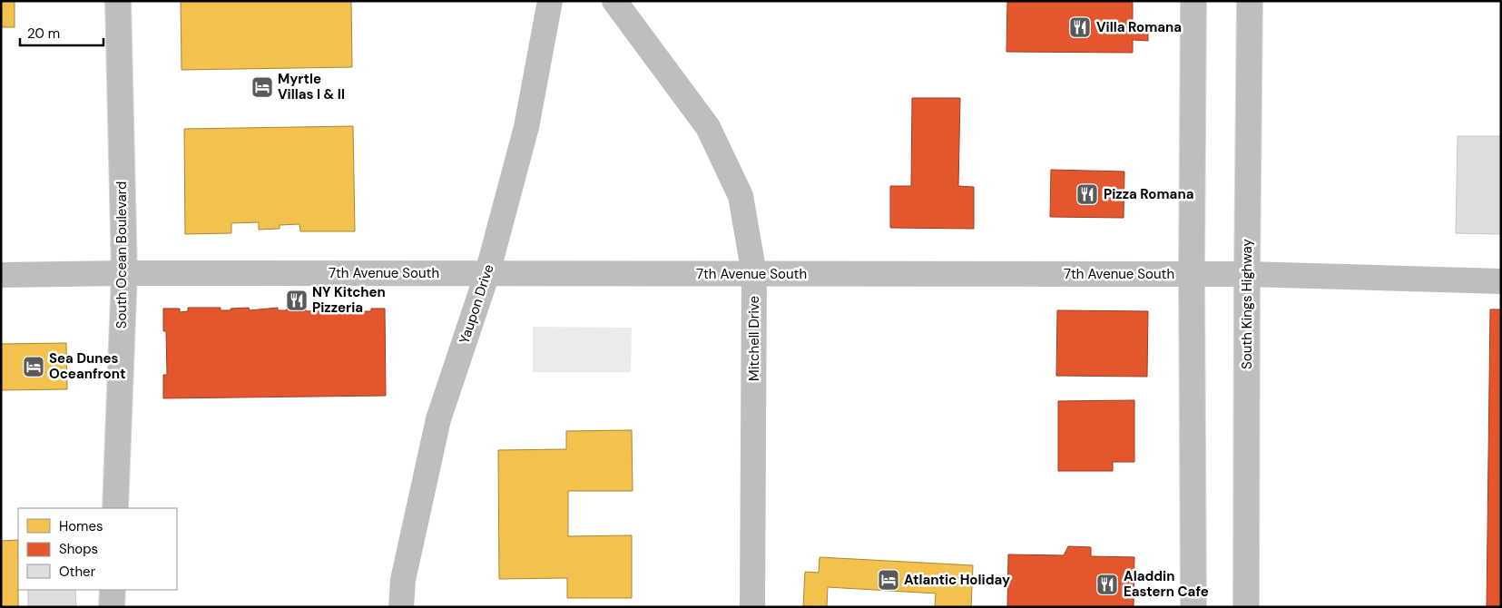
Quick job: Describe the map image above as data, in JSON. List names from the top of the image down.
{
  "streets": {
    "street": [
      "South Ocean Boulevard",
      "7th Avenue South",
      "Yaupon Drive",
      "South Kings Highway",
      "Mitchell Drive"
    ]
  },
  "crossings": [
    ["South Ocean Boulevard", "7th Avenue South"],
    ["7th Avenue South", "Yaupon Drive"],
    ["7th Avenue South", "South Kings Highway"],
    ["7th Avenue South", "Mitchell Drive"]
  ],
  "places": {
    "restaurant": [
      "Villa Romana",
      "Pizza Romana",
      "NY Kitchen Pizzeria",
      "Aladdin Eastern Cafe"
    ],
    "hotel": ["Myrtle Villas I & II", "Sea Dunes Oceanfront", "Atlantic Holiday"]
  },
  "legend": ["Homes", "Shops", "Other"],
  "scale_bar": "20 m"
}
